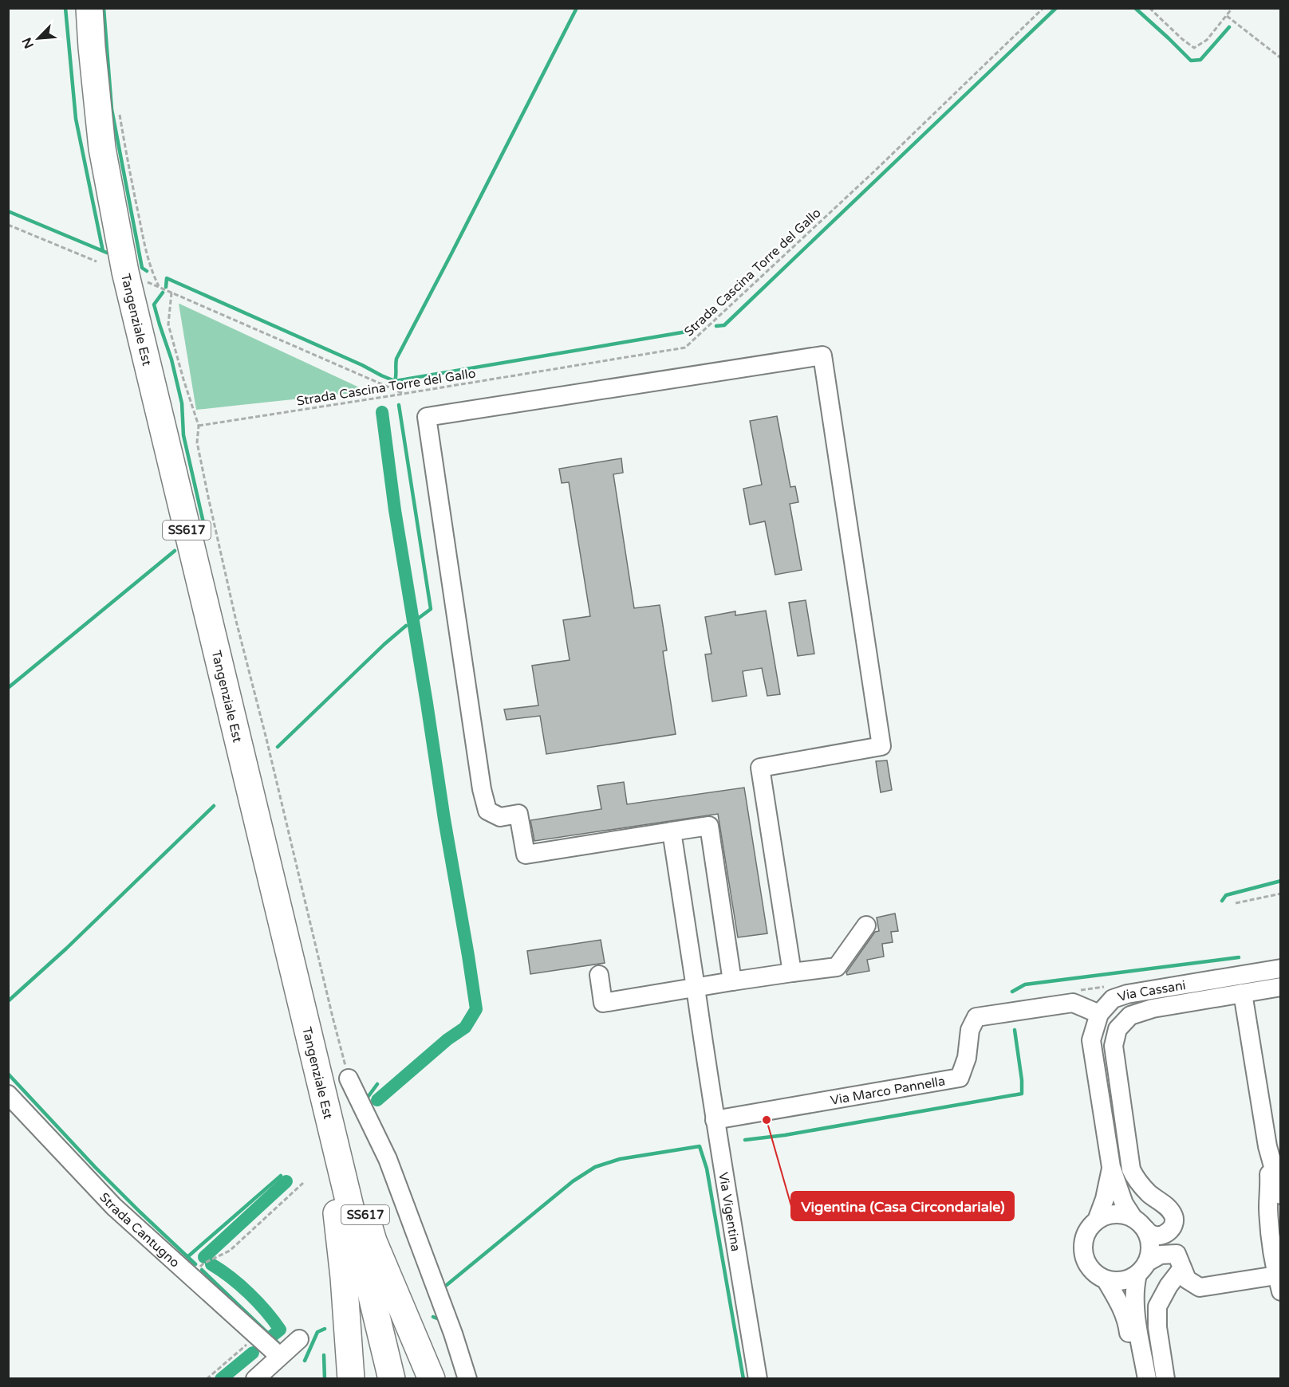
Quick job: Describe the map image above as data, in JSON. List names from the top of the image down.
{
  "streets": {
    "highway": ["Tangenziale Est", "SS617"],
    "street": [
      "Via Cassani",
      "Via Marco Pannella",
      "Via Vigentina",
      "Strada Cantugno"
    ],
    "path": ["Strada Cascina Torre del Gallo"]
  },
  "crossings": [
    ["Tangenziale Est", "SS617"],
    ["Via Cassani", "Via Marco Pannella"],
    ["Via Marco Pannella", "Via Vigentina"]
  ],
  "places": ["Vigentina (Casa Circondariale)"],
  "north": "bottom left"
}
